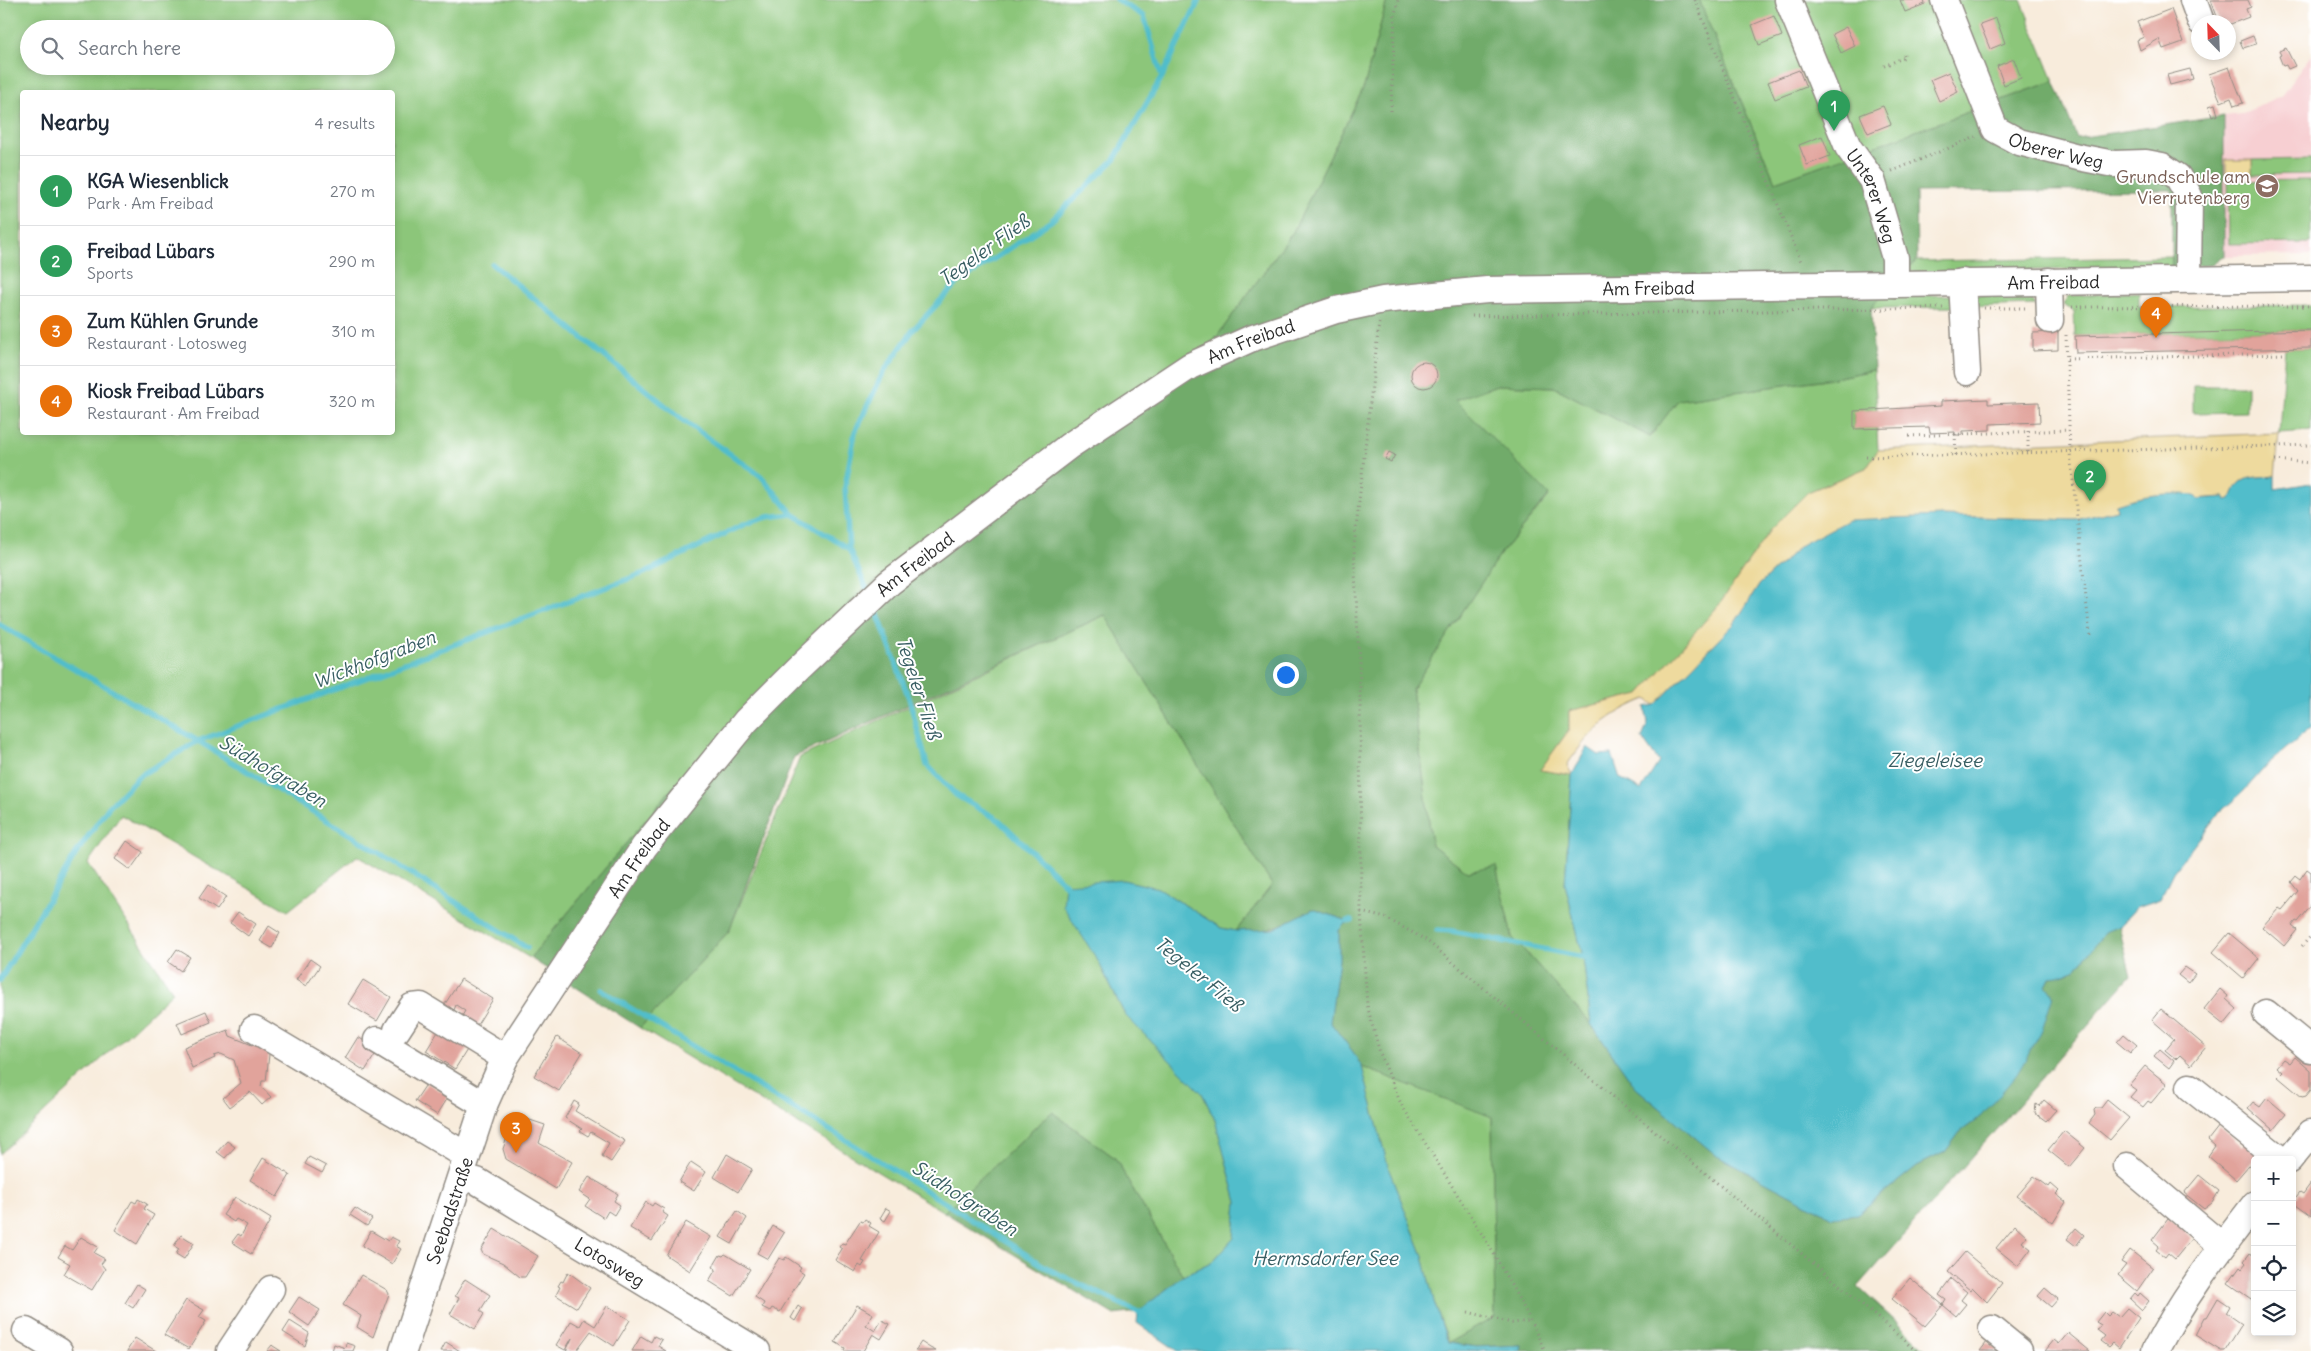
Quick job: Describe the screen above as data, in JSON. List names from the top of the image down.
{
  "streets": {
    "street": [
      "Oberer Weg",
      "Unterer Weg",
      "Am Freibad",
      "Seebadstraße",
      "Lotosweg"
    ]
  },
  "crossings": [
    ["Oberer Weg", "Am Freibad"],
    ["Unterer Weg", "Am Freibad"],
    ["Am Freibad", "Seebadstraße"],
    ["Seebadstraße", "Lotosweg"]
  ],
  "water": [
    "Tegeler Fließ",
    "Wickhofgraben",
    "Ziegeleisee",
    "Südhofgraben",
    "Hermsdorfer See"
  ],
  "places": {
    "school or university": ["Grundschule am Vierrutenberg"]
  },
  "north": "top left",
  "page": {
    "search": "Search here",
    "pins": [
      "1",
      "4",
      "2",
      "3"
    ],
    "heading": ["Nearby", "4 results"],
    "list": [
      {
        "mark": "1",
        "name": "KGA Wiesenblick",
        "note": "Park · Am Freibad",
        "value": "270 m"
      },
      {
        "mark": "2",
        "name": "Freibad Lübars",
        "note": "Sports",
        "value": "290 m"
      },
      {
        "mark": "3",
        "name": "Zum Kühlen Grunde",
        "note": "Restaurant · Lotosweg",
        "value": "310 m"
      },
      {
        "mark": "4",
        "name": "Kiosk Freibad Lübars",
        "note": "Restaurant · Am Freibad",
        "value": "320 m"
      }
    ],
    "map_buttons": ["+", "−"]
  }
}
